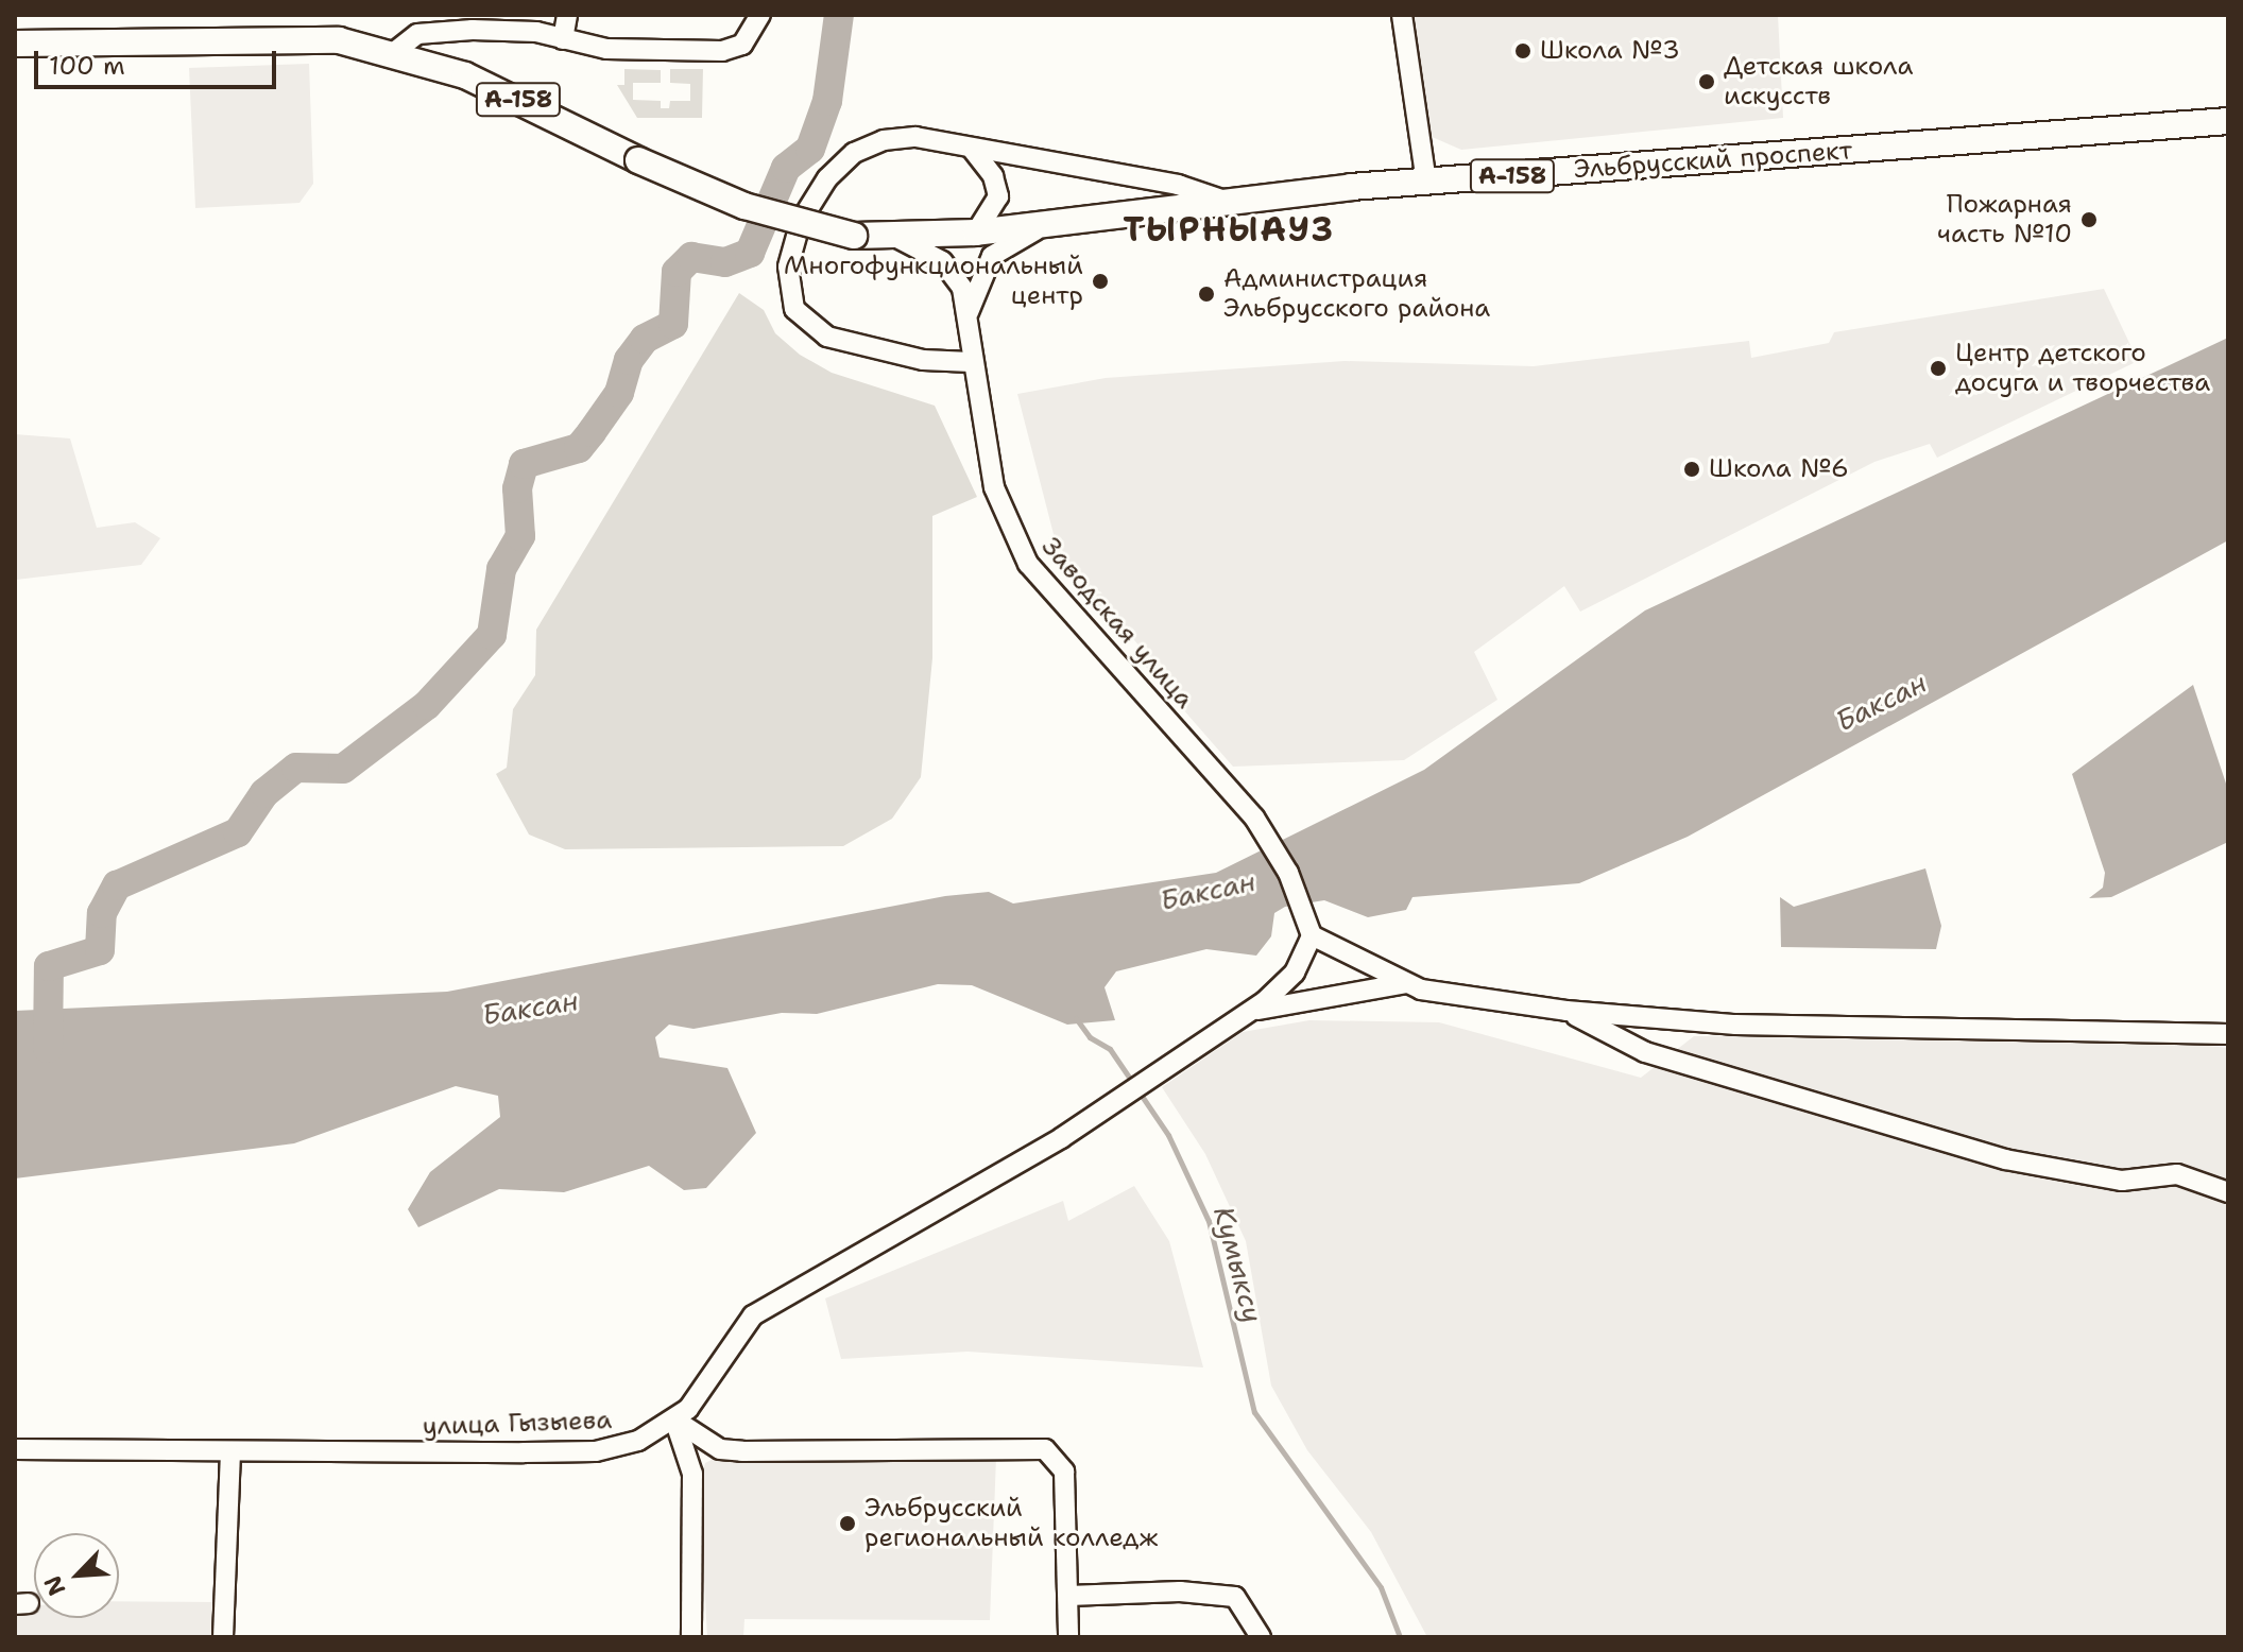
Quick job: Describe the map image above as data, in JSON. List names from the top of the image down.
{
  "streets": {
    "main road": ["А-158", "Эльбрусский проспект"],
    "street": ["Заводская улица", "улица Гызыева"]
  },
  "districts": ["ТЫРНЫАУЗ"],
  "water": ["Баксан", "Кумыксу"],
  "places": [
    "Школа №3",
    "Детская школа искусств",
    "Пожарная часть №10",
    "Многофункциональный центр",
    "Администрация Эльбрусского района",
    "Центр детского досуга и творчества",
    "Школа №6",
    "Эльбрусский региональный колледж"
  ],
  "scale_bar": "100 m",
  "north": "bottom left"
}
